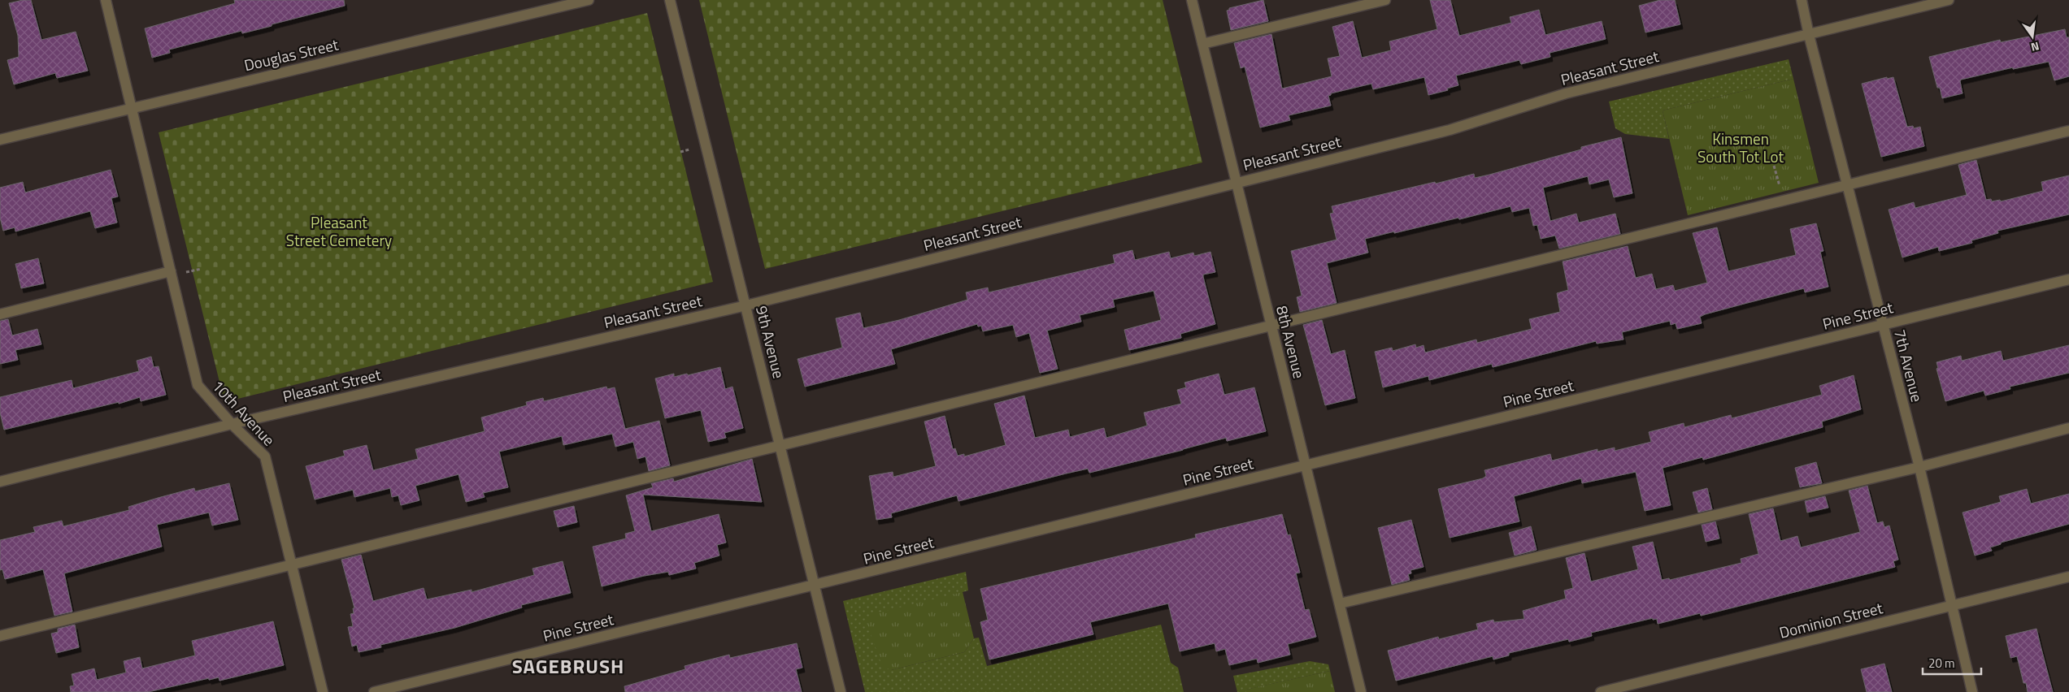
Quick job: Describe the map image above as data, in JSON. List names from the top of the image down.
{
  "streets": {
    "street": [
      "Douglas Street",
      "Pleasant Street",
      "Pine Street",
      "9th Avenue",
      "8th Avenue",
      "7th Avenue",
      "10th Avenue",
      "Dominion Street"
    ]
  },
  "crossings": [
    ["Douglas Street", "10th Avenue"],
    ["Pleasant Street", "9th Avenue"],
    ["Pleasant Street", "8th Avenue"],
    ["Pleasant Street", "7th Avenue"],
    ["Pleasant Street", "10th Avenue"],
    ["Pine Street", "9th Avenue"],
    ["Pine Street", "8th Avenue"],
    ["Pine Street", "7th Avenue"],
    ["7th Avenue", "Dominion Street"]
  ],
  "districts": ["SAGEBRUSH"],
  "parks": ["Kinsmen South Tot Lot", "Pleasant Street Cemetery"],
  "scale_bar": "20 m",
  "north": "bottom"
}
